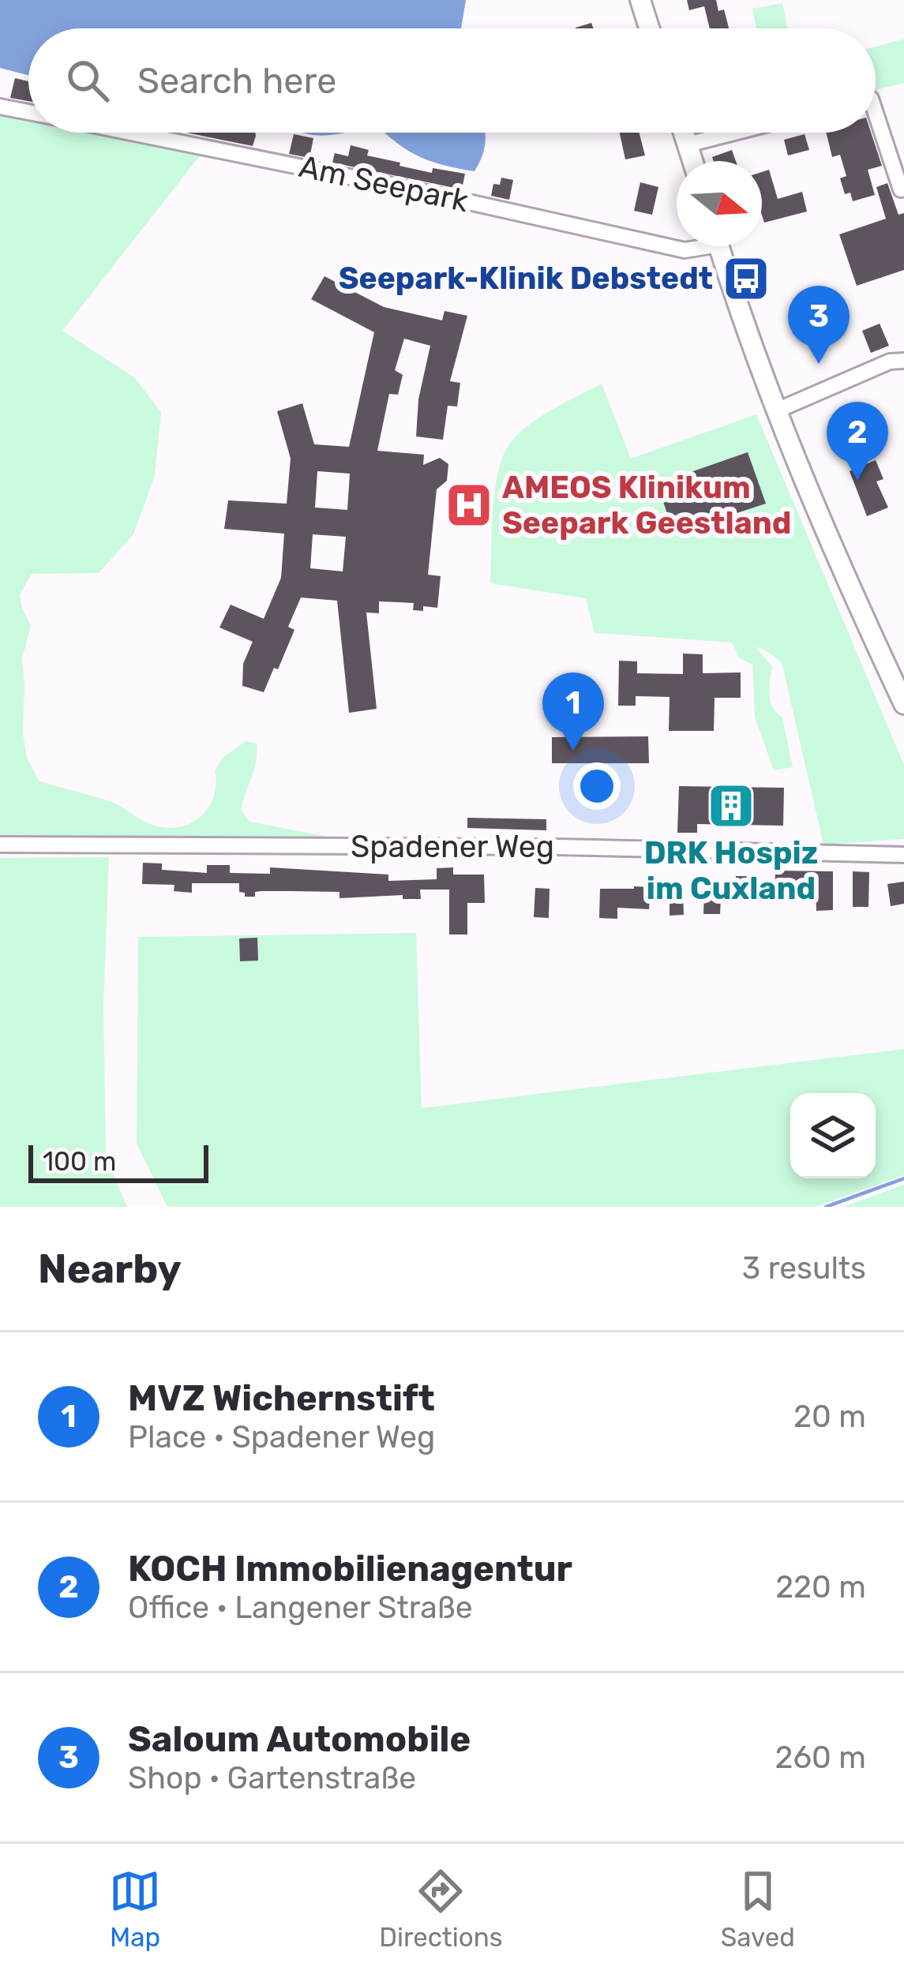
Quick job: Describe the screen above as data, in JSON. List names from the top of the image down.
{
  "streets": {
    "street": ["Am Seepark", "Spadener Weg"]
  },
  "places": {
    "bus stop": ["Seepark-Klinik Debstedt"],
    "hospital": ["AMEOS Klinikum Seepark Geestland"],
    "building": ["DRK Hospiz im Cuxland"]
  },
  "scale_bar": "100 m",
  "north": "right",
  "page": {
    "search": "Search here",
    "pins": ["3", "2", "1"],
    "scale": "100 m",
    "heading": ["Nearby", "3 results"],
    "list": [
      {
        "mark": "1",
        "name": "MVZ Wichernstift",
        "note": "Place · Spadener Weg",
        "value": "20 m"
      },
      {
        "mark": "2",
        "name": "KOCH Immobilienagentur",
        "note": "Office · Langener Straße",
        "value": "220 m"
      },
      {
        "mark": "3",
        "name": "Saloum Automobile",
        "note": "Shop · Gartenstraße",
        "value": "260 m"
      }
    ],
    "nav": ["Map", "Directions", "Saved"]
  }
}
